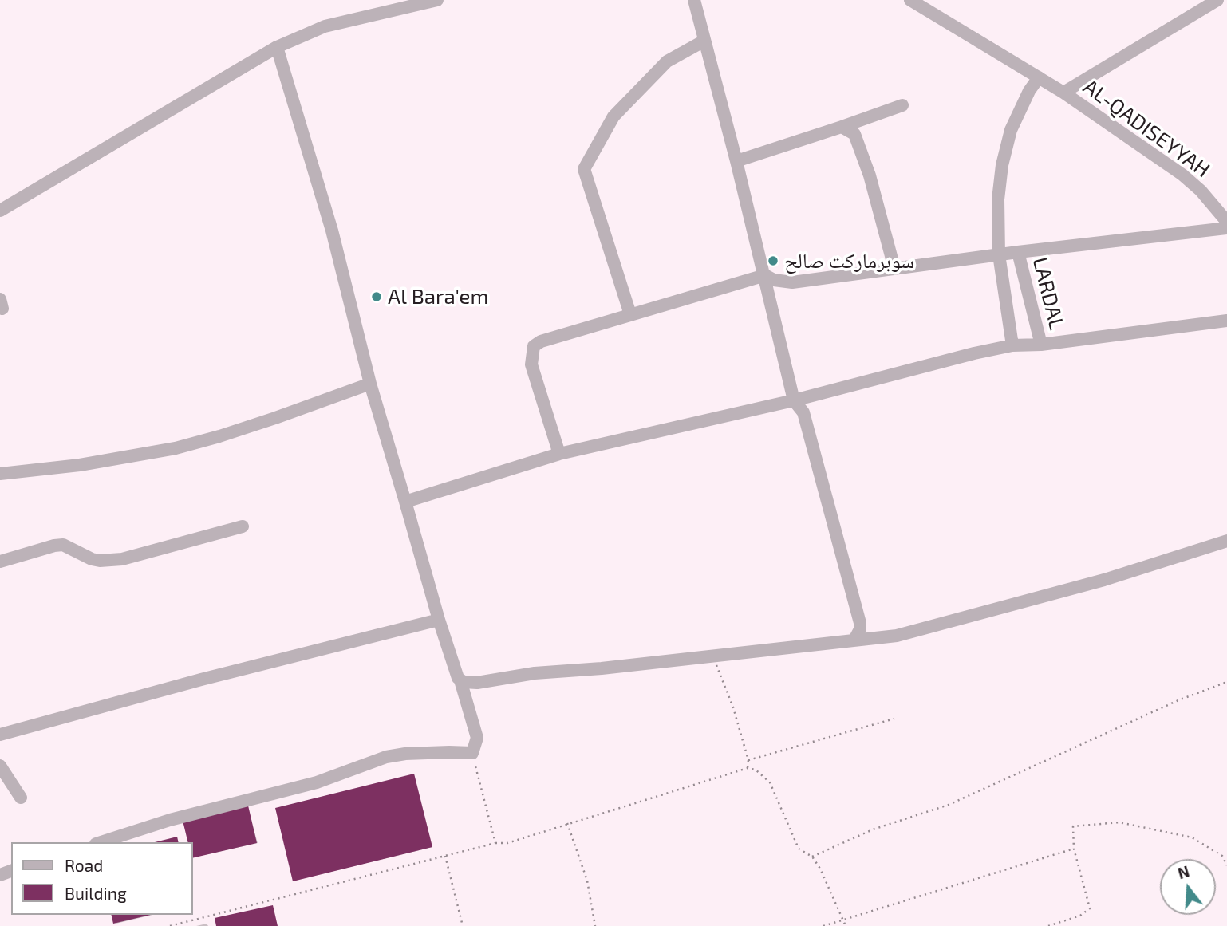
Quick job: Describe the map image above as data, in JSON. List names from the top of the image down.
{
  "streets": {
    "street": ["AL-QADISEYYAH", "LARDAL"]
  },
  "places": ["سوبرماركت صالح", "Al Bara'em"],
  "legend": ["Road", "Building"],
  "north": "top"
}
